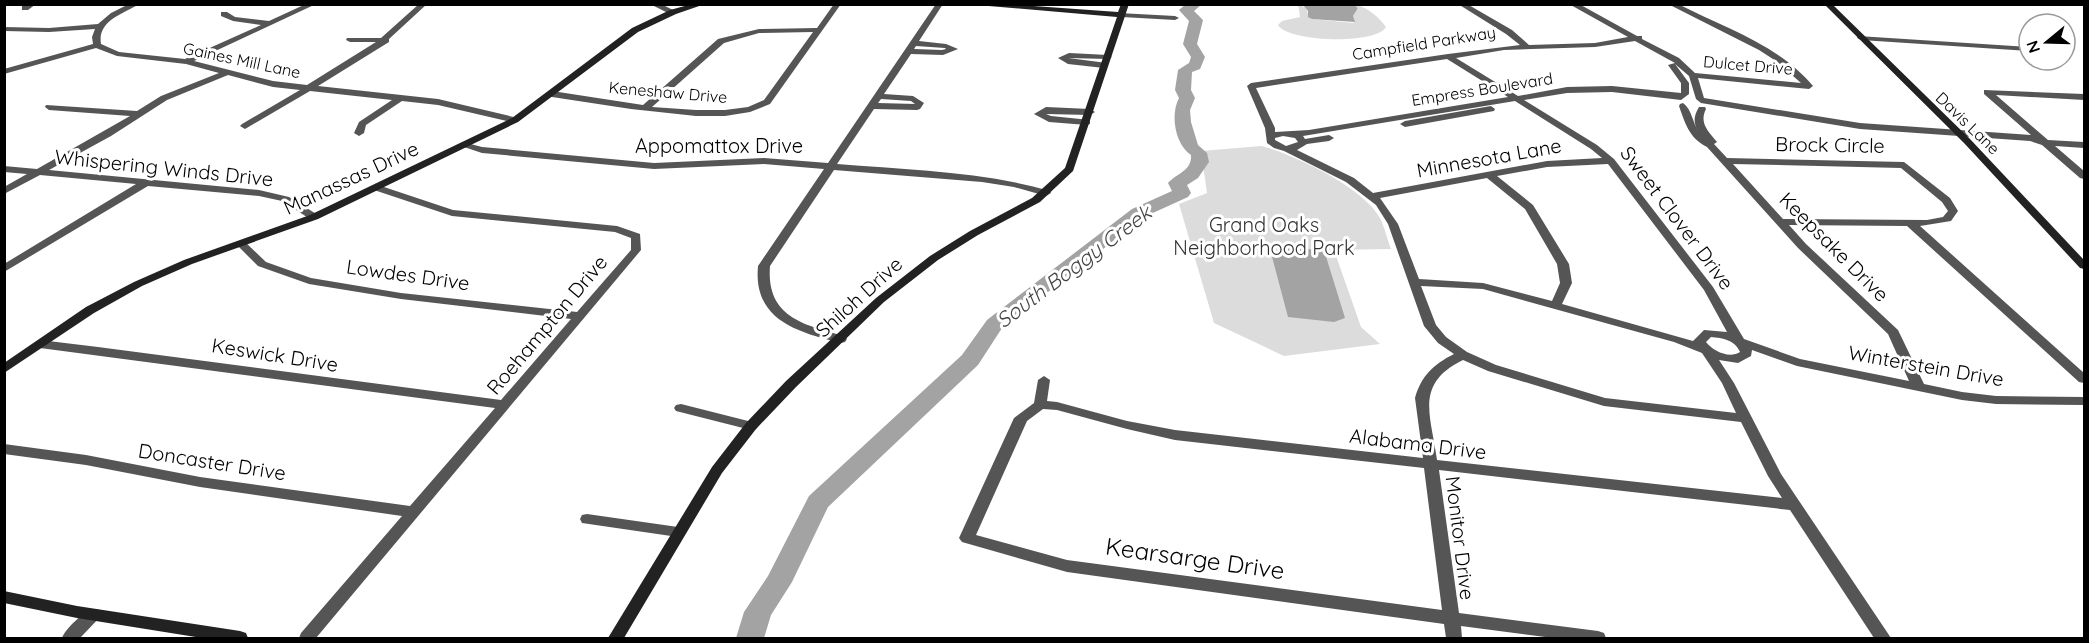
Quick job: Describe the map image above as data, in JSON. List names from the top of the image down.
{
  "streets": {
    "street": [
      "Campfield Parkway",
      "Gaines Mill Lane",
      "Dulcet Drive",
      "Empress Boulevard",
      "Keneshaw Drive",
      "Davis Lane",
      "Brock Circle",
      "Appomattox Drive",
      "Minnesota Lane",
      "Whispering Winds Drive",
      "Manassas Drive",
      "Sweet Clover Drive",
      "Keepsake Drive",
      "Lowdes Drive",
      "Shiloh Drive",
      "Roehampton Drive",
      "Keswick Drive",
      "Winterstein Drive",
      "Alabama Drive",
      "Doncaster Drive",
      "Monitor Drive",
      "Kearsarge Drive"
    ]
  },
  "crossings": [
    ["Campfield Parkway", "Empress Boulevard"],
    ["Campfield Parkway", "Sweet Clover Drive"],
    ["Campfield Parkway", "Keepsake Drive"],
    ["Gaines Mill Lane", "Manassas Drive"],
    ["Dulcet Drive", "Keepsake Drive"],
    ["Empress Boulevard", "Sweet Clover Drive"],
    ["Empress Boulevard", "Keepsake Drive"],
    ["Keneshaw Drive", "Manassas Drive"],
    ["Brock Circle", "Keepsake Drive"],
    ["Appomattox Drive", "Manassas Drive"],
    ["Appomattox Drive", "Shiloh Drive"],
    ["Minnesota Lane", "Sweet Clover Drive"],
    ["Whispering Winds Drive", "Manassas Drive"],
    ["Manassas Drive", "Lowdes Drive"],
    ["Manassas Drive", "Roehampton Drive"],
    ["Manassas Drive", "Keswick Drive"],
    ["Sweet Clover Drive", "Winterstein Drive"],
    ["Keepsake Drive", "Winterstein Drive"],
    ["Lowdes Drive", "Roehampton Drive"],
    ["Roehampton Drive", "Keswick Drive"],
    ["Roehampton Drive", "Doncaster Drive"],
    ["Alabama Drive", "Monitor Drive"],
    ["Alabama Drive", "Kearsarge Drive"],
    ["Monitor Drive", "Kearsarge Drive"]
  ],
  "water": ["South Boggy Creek"],
  "parks": ["Grand Oaks Neighborhood Park"],
  "north": "left"
}
